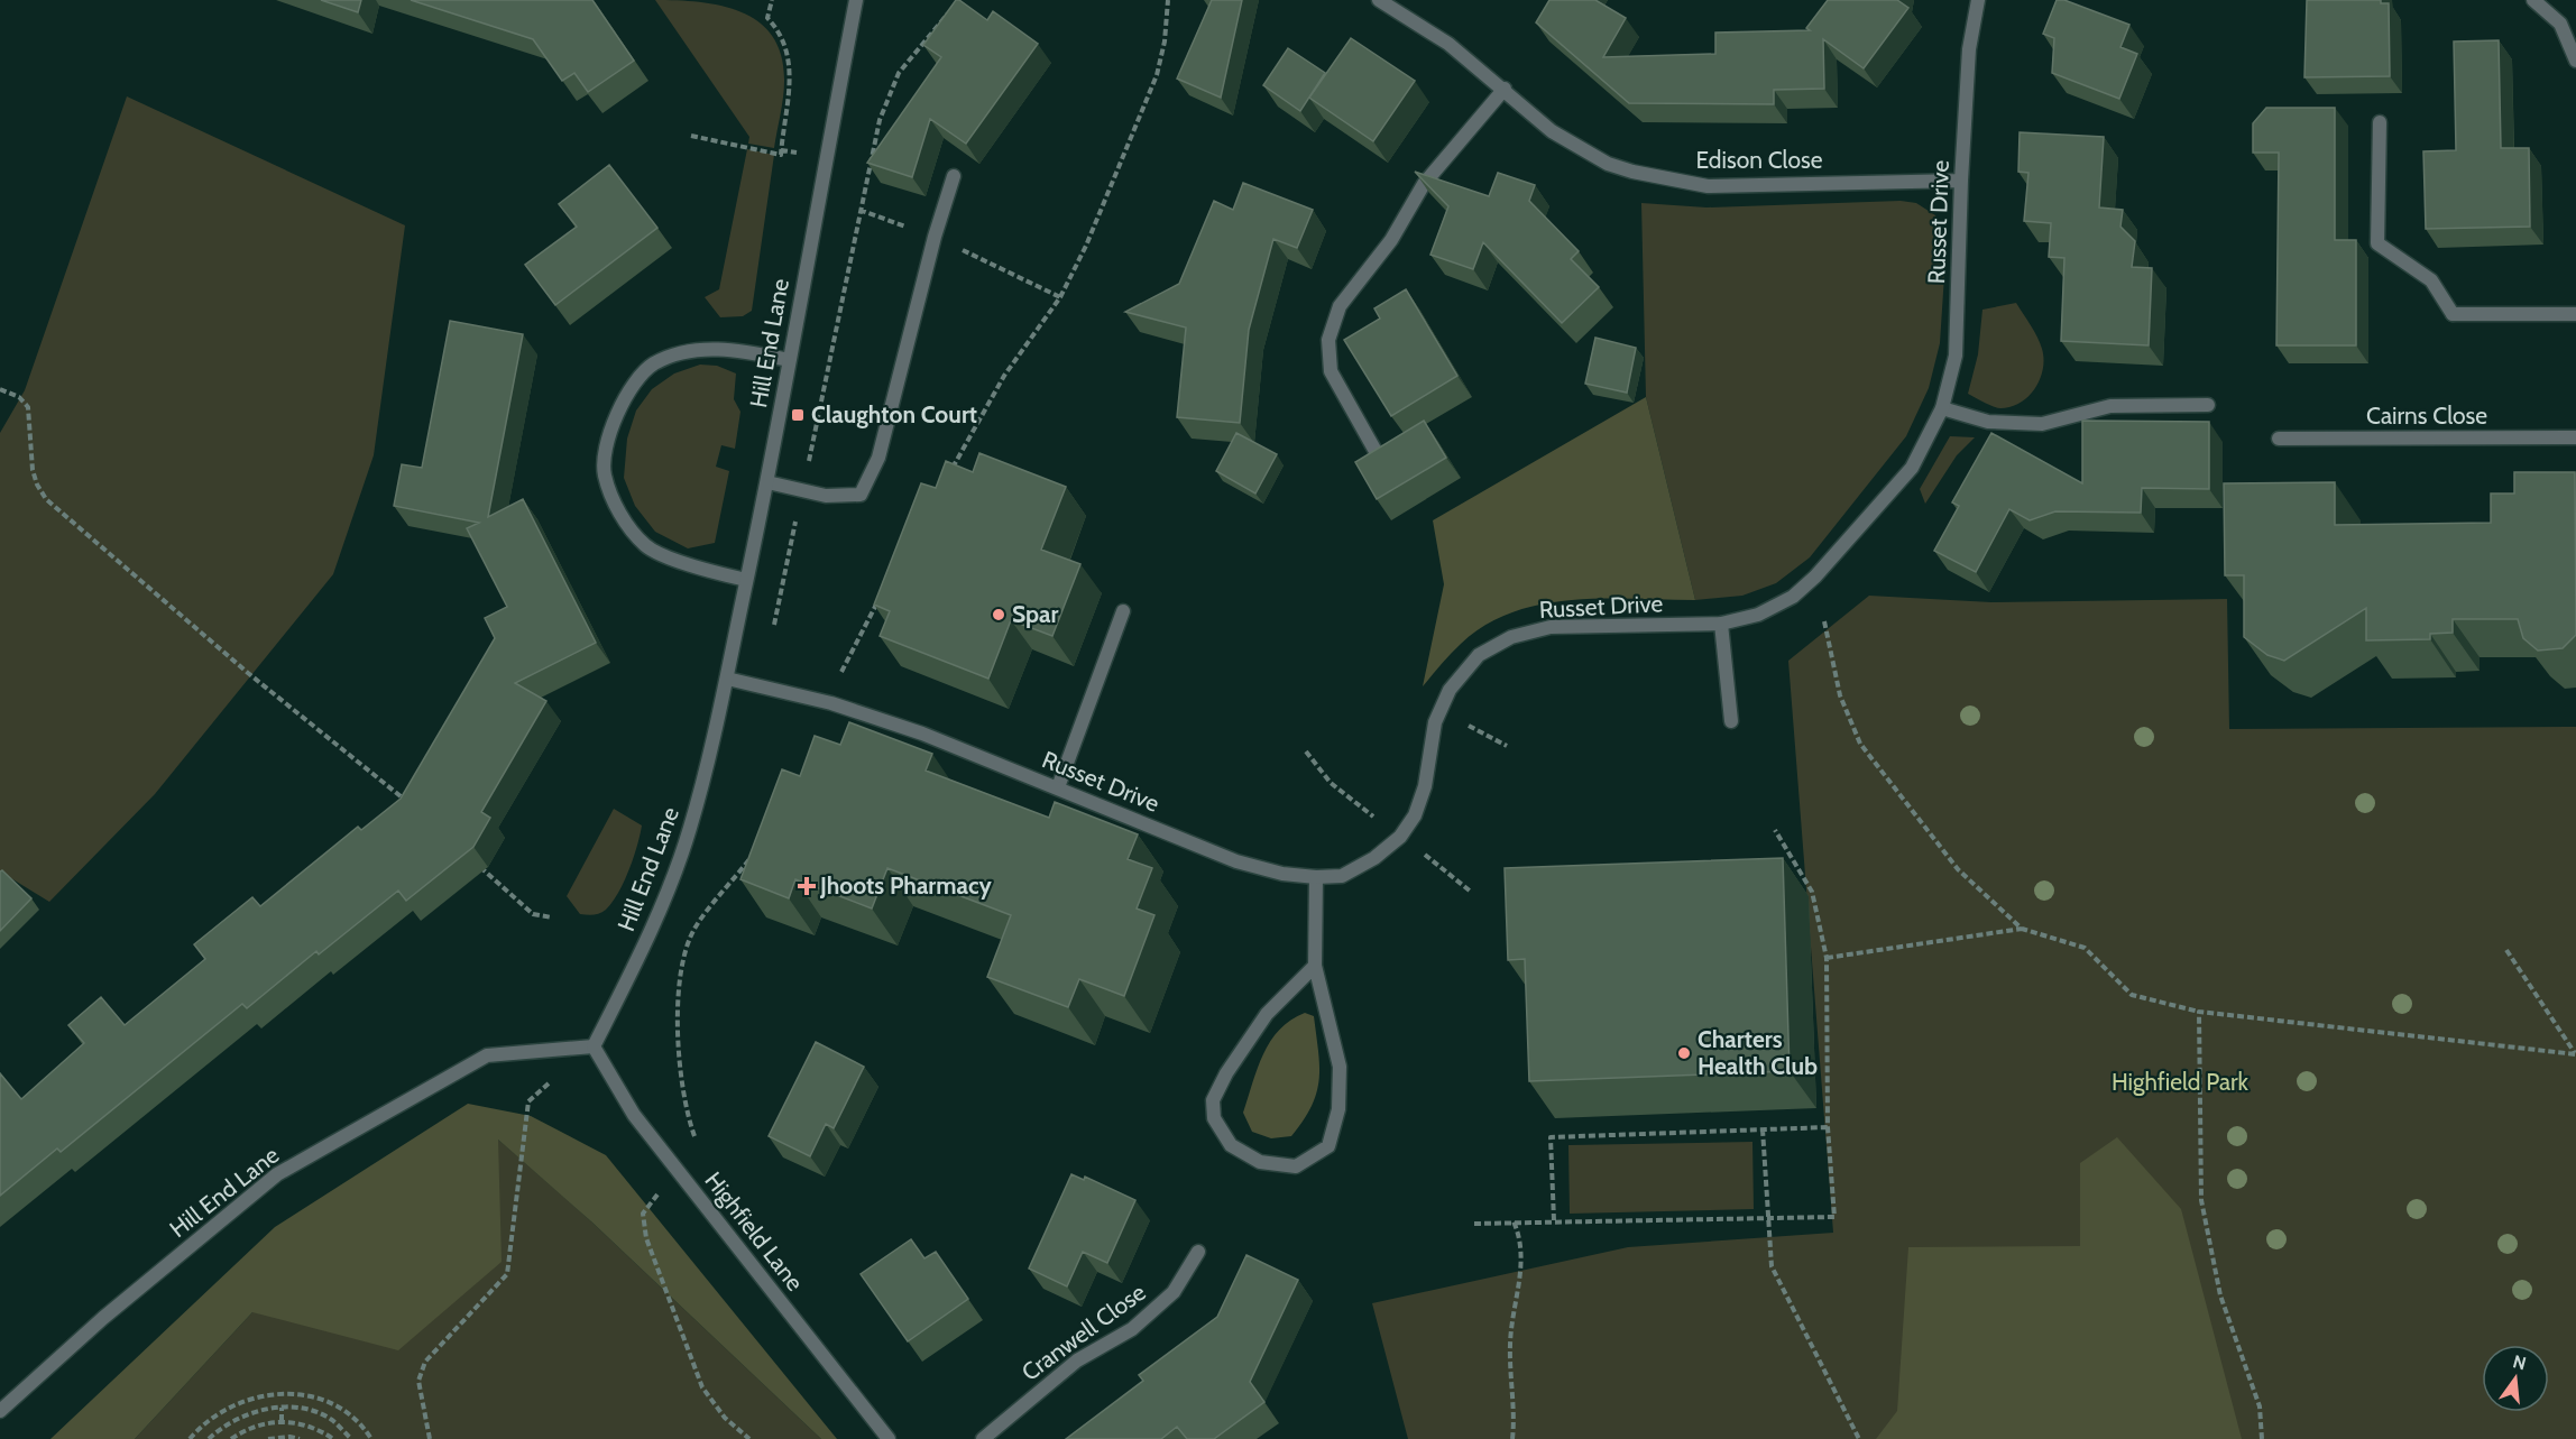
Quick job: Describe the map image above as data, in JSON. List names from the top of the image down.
{
  "streets": {
    "street": [
      "Edison Close",
      "Russet Drive",
      "Hill End Lane",
      "Cairns Close",
      "Highfield Lane",
      "Cranwell Close"
    ]
  },
  "crossings": [
    ["Edison Close", "Russet Drive"],
    ["Russet Drive", "Hill End Lane"],
    ["Hill End Lane", "Highfield Lane"]
  ],
  "parks": ["Highfield Park"],
  "places": {
    "transit": ["Claughton Court"],
    "other": ["Spar", "Charters Health Club"],
    "health": ["Jhoots Pharmacy"]
  },
  "north": "top"
}
